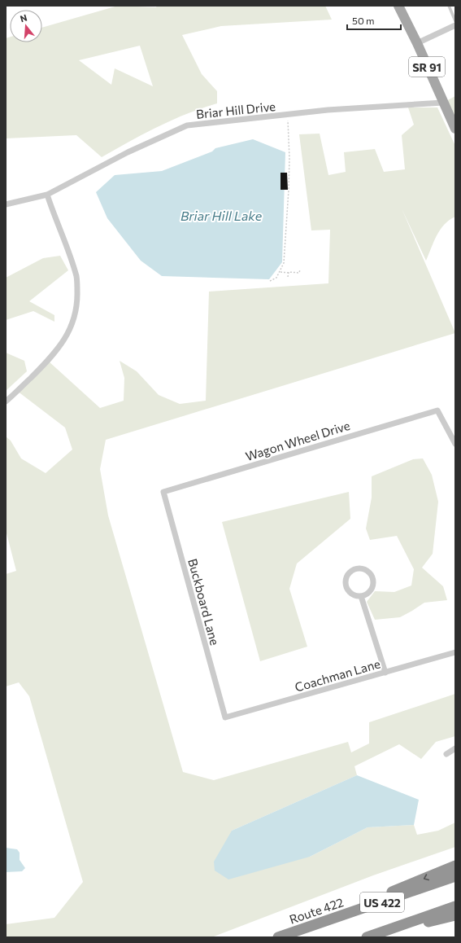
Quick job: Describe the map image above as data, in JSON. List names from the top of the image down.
{
  "streets": {
    "highway": ["US 422", "Route 422"],
    "main road": ["SR 91"],
    "street": [
      "Briar Hill Drive",
      "Wagon Wheel Drive",
      "Buckboard Lane",
      "Coachman Lane"
    ]
  },
  "crossings": [
    ["SR 91", "Briar Hill Drive"],
    ["Wagon Wheel Drive", "Buckboard Lane"],
    ["Buckboard Lane", "Coachman Lane"]
  ],
  "water": ["Briar Hill Lake"],
  "scale_bar": "50 m",
  "north": "top"
}
